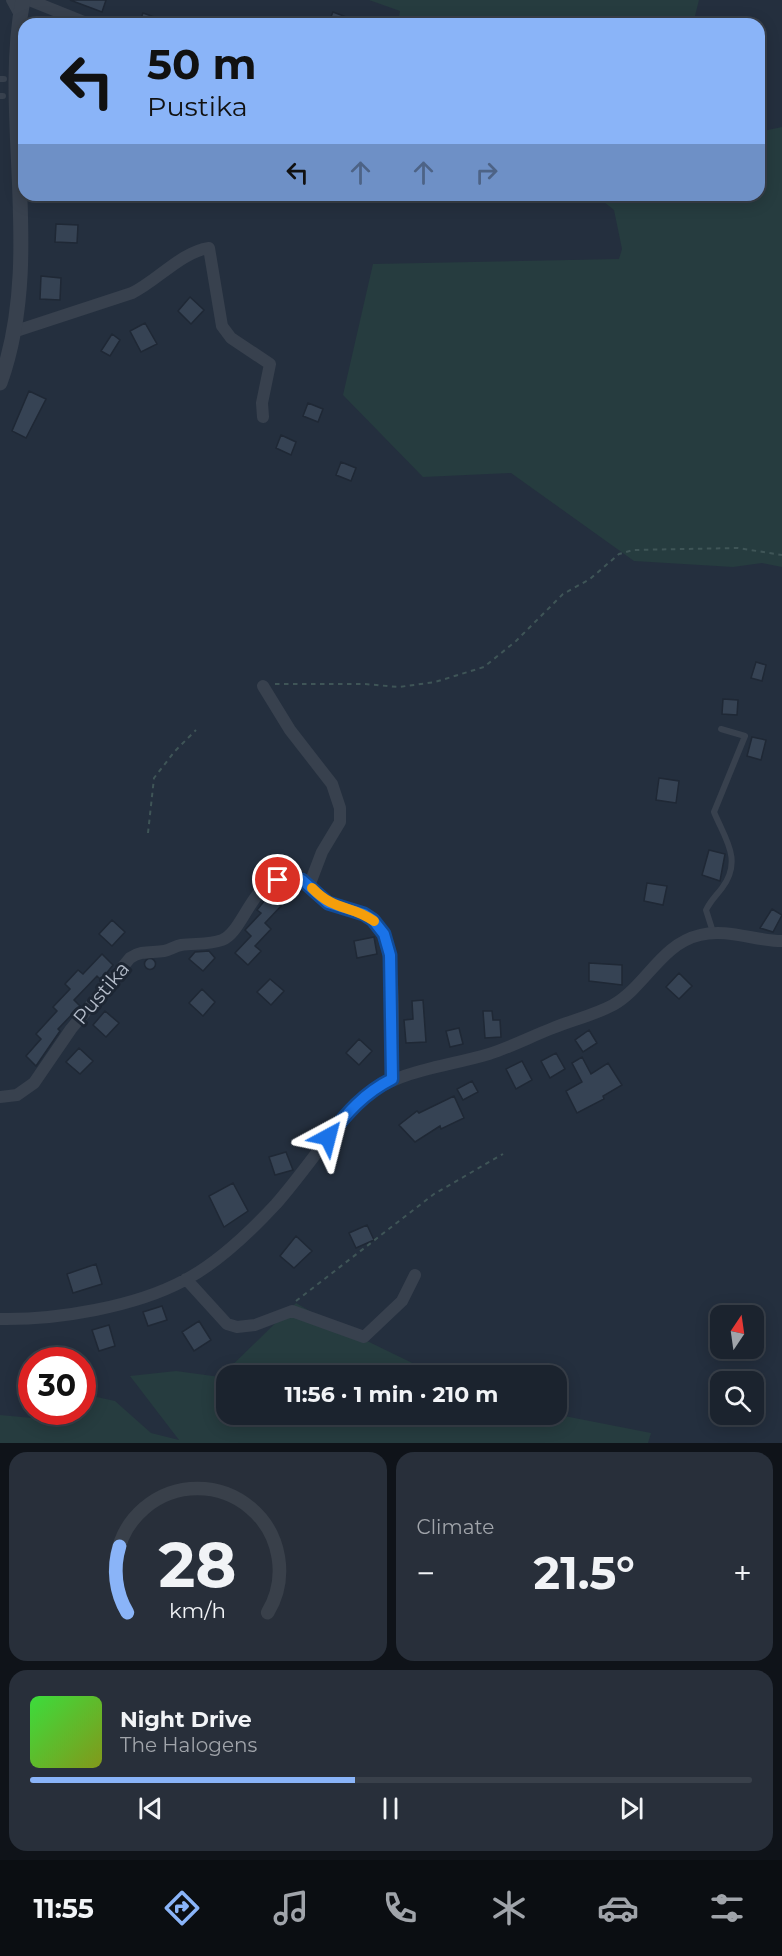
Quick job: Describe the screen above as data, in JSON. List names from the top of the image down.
{
  "streets": {
    "street": ["Pustika"]
  },
  "north": "top",
  "page": {
    "turn": ["50 m", "Pustika"],
    "limit": "30",
    "trip": "11:56 · 1 min · 210 m",
    "tile": "Climate",
    "heat": ["−", "21.5°", "+"],
    "song": ["Night Drive", "The Halogens"],
    "tabs": "11:55",
    "gauge": ["28", "km/h"]
  }
}
